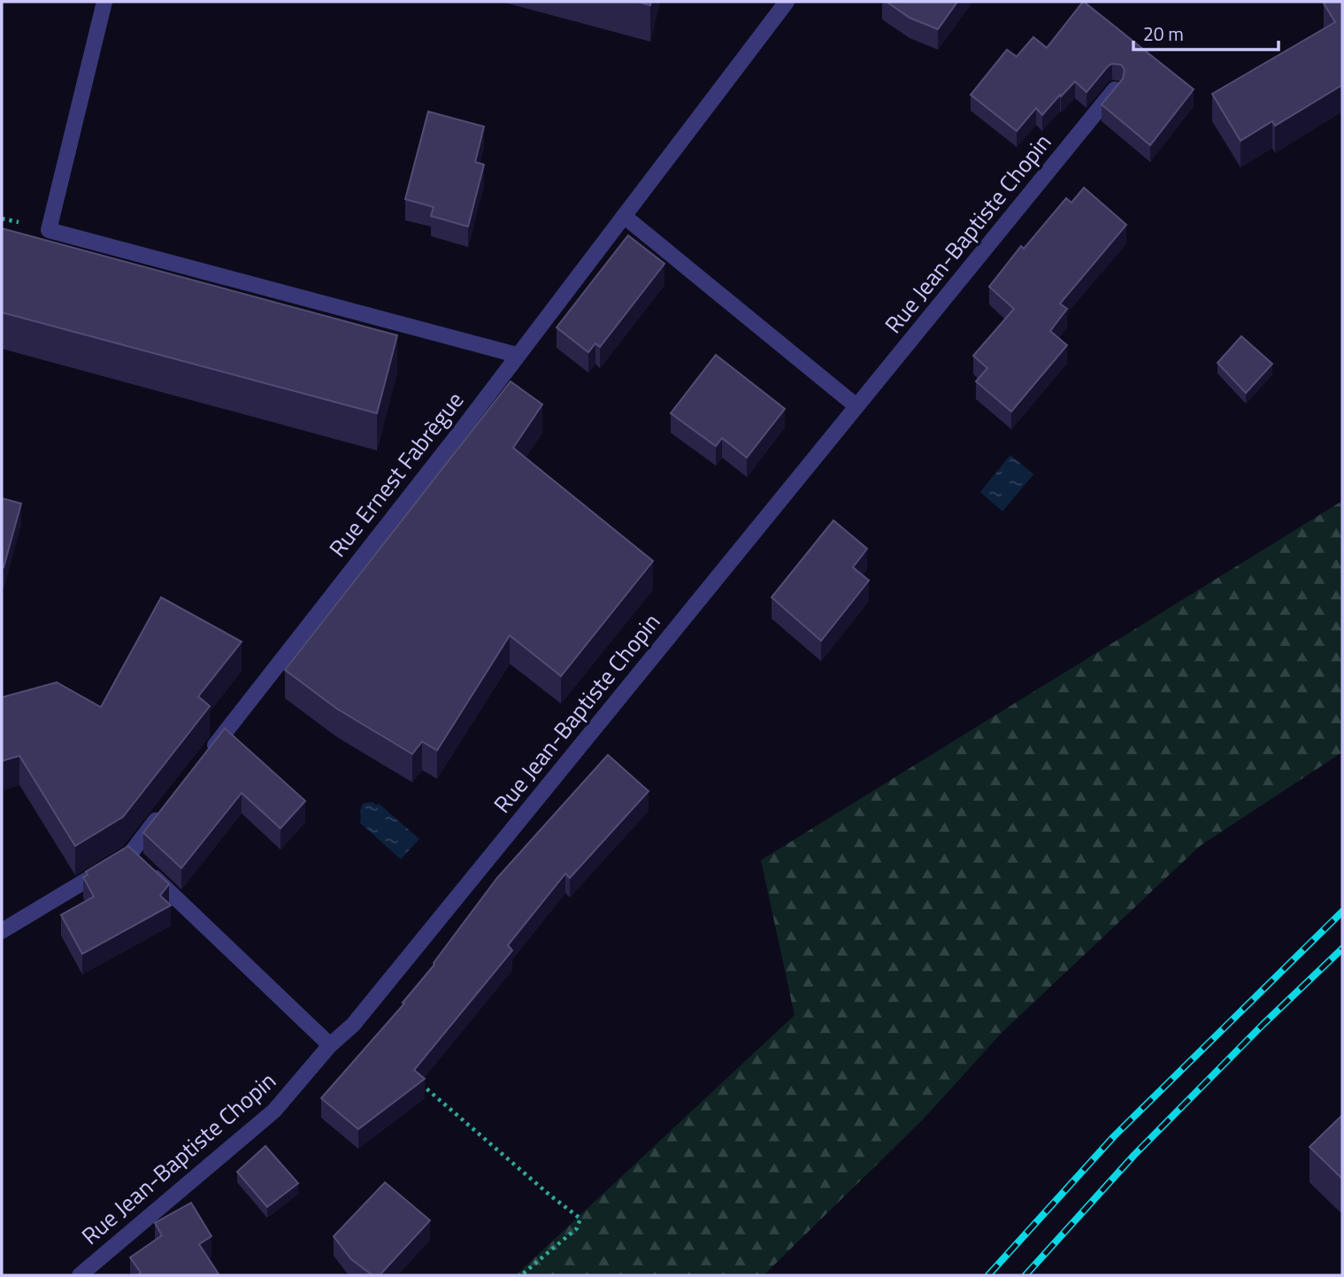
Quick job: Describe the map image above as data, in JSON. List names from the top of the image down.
{
  "streets": {
    "street": ["Rue Jean-Baptiste Chopin", "Rue Ernest Fabrègue"]
  },
  "scale_bar": "20 m"
}
